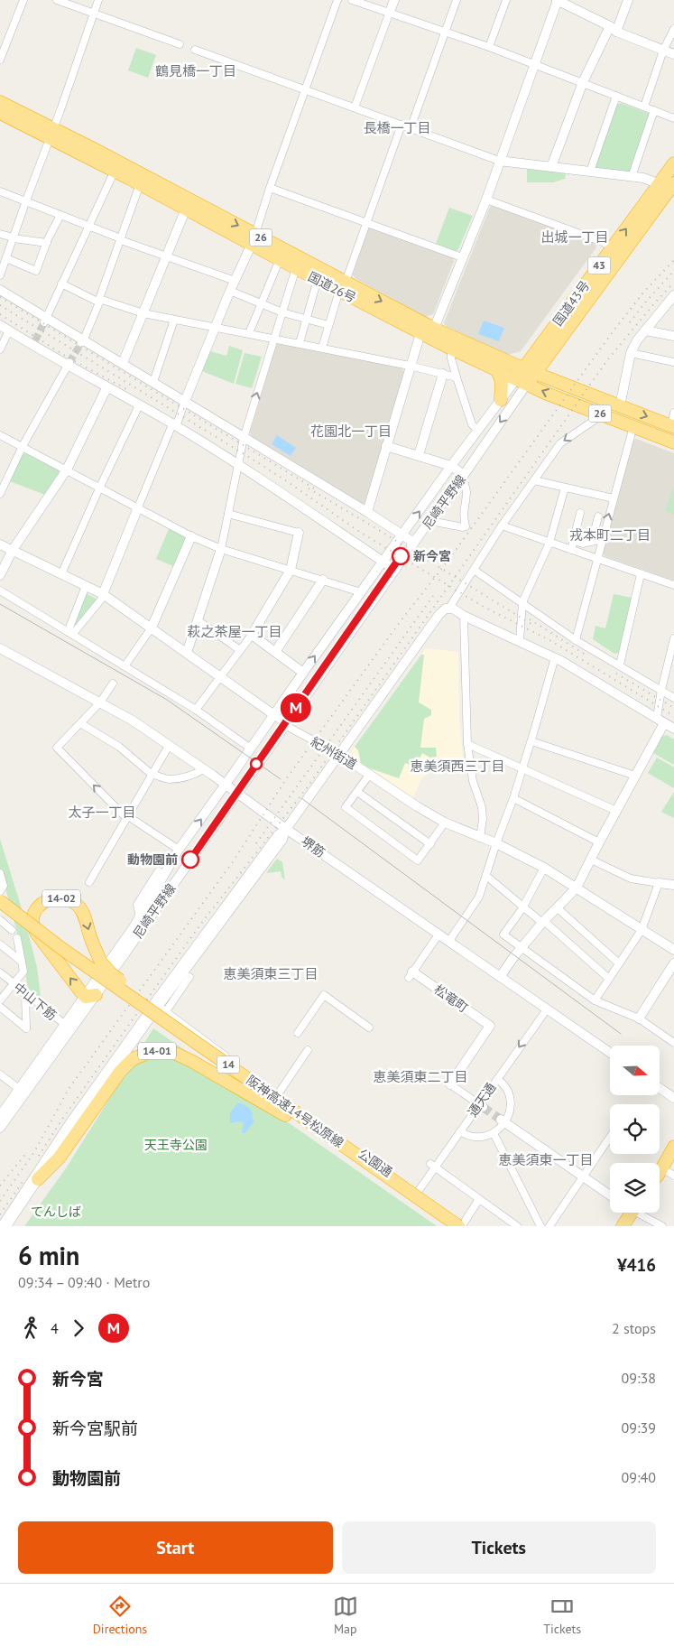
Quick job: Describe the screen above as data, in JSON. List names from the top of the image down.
{
  "streets": {
    "highway": [
      "26",
      "43",
      "国道26号",
      "国道43号",
      "14-02",
      "14-01",
      "14",
      "阪神高速14号松原線"
    ],
    "street": [
      "尼崎平野線",
      "紀州街道",
      "堺筋",
      "松竜町",
      "中山下筋",
      "通天通",
      "公園通"
    ]
  },
  "crossings": [
    ["国道26号", "国道43号"],
    ["国道26号", "尼崎平野線"],
    ["国道43号", "尼崎平野線"],
    ["尼崎平野線", "紀州街道"],
    ["尼崎平野線", "堺筋"],
    ["尼崎平野線", "14-02"],
    ["尼崎平野線", "中山下筋"],
    ["堺筋", "通天通"],
    ["14-02", "阪神高速14号松原線"],
    ["14-01", "阪神高速14号松原線"],
    ["通天通", "公園通"],
    ["阪神高速14号松原線", "公園通"]
  ],
  "one_way": ["通天通"],
  "districts": [
    "鶴見橋一丁目",
    "長橋一丁目",
    "出城一丁目",
    "花園北一丁目",
    "戎本町二丁目",
    "萩之茶屋一丁目",
    "恵美須西三丁目",
    "太子一丁目",
    "恵美須東三丁目",
    "恵美須東二丁目",
    "恵美須東一丁目"
  ],
  "parks": ["天王寺公園", "てんしば"],
  "places": ["新今宮", "動物園前"],
  "lines": ["metro line M"],
  "north": "right",
  "page": {
    "on_map": "M",
    "heading": ["6 min", "09:34 – 09:40 · Metro", "¥416"],
    "legs": ["4", "M", "2 stops"],
    "list": [
      {
        "name": "新今宮",
        "value": "09:38"
      },
      {
        "name": "新今宮駅前",
        "value": "09:39"
      },
      {
        "name": "動物園前",
        "value": "09:40"
      }
    ],
    "buttons": ["Start", "Tickets"],
    "tabs": ["Directions", "Map", "Tickets"]
  }
}
